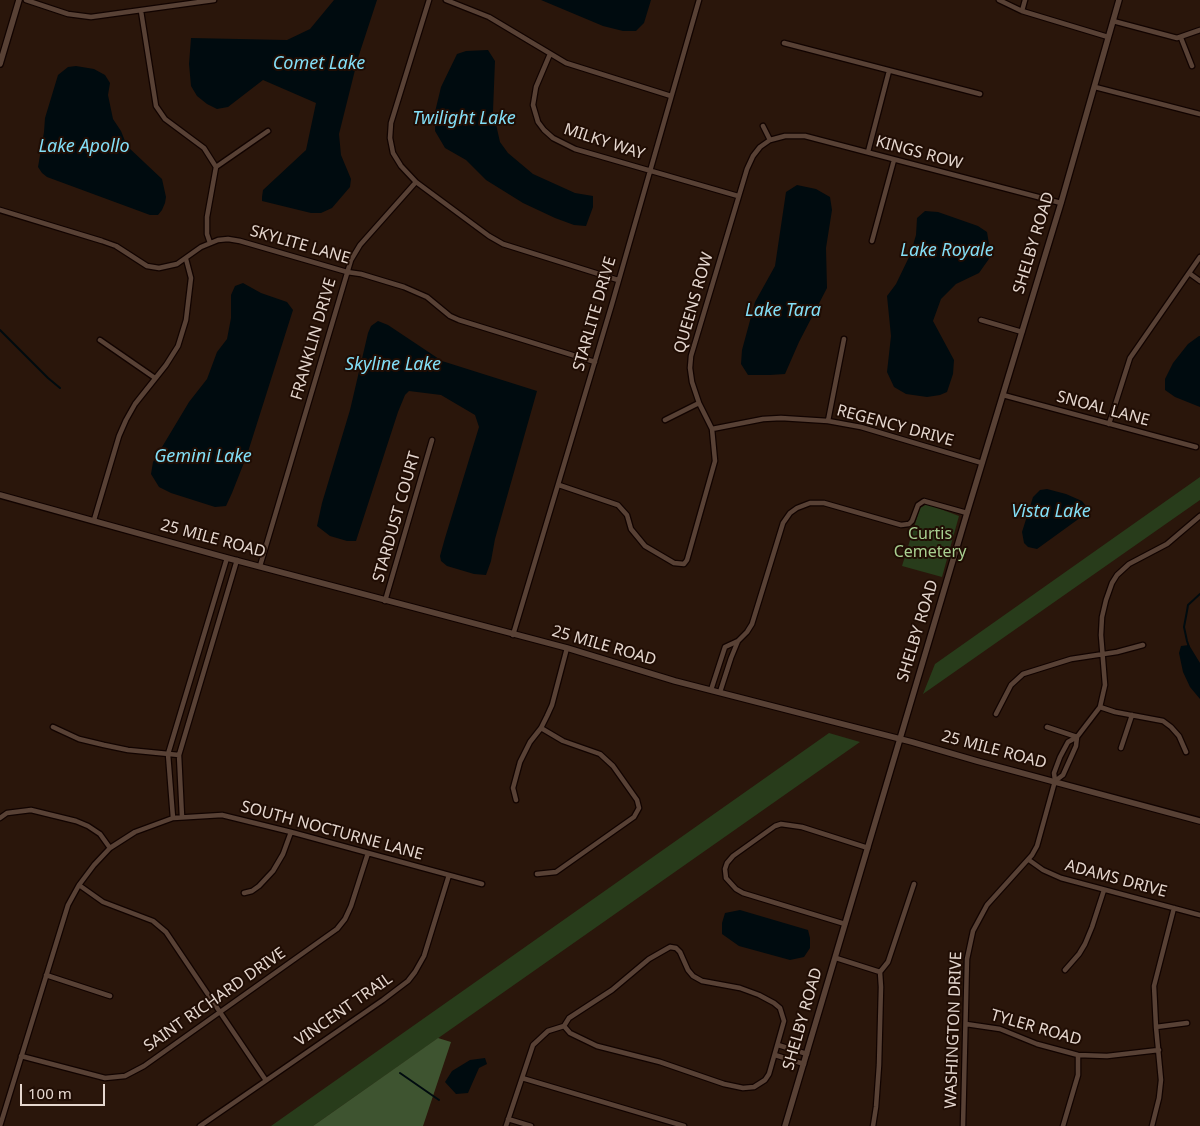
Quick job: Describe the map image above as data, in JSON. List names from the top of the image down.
{
  "streets": {
    "street": [
      "MILKY WAY",
      "KINGS ROW",
      "SHELBY ROAD",
      "SKYLITE LANE",
      "QUEENS ROW",
      "STARLITE DRIVE",
      "FRANKLIN DRIVE",
      "SNOAL LANE",
      "REGENCY DRIVE",
      "STARDUST COURT",
      "25 MILE ROAD",
      "SOUTH NOCTURNE LANE",
      "ADAMS DRIVE",
      "SAINT RICHARD DRIVE",
      "VINCENT TRAIL",
      "TYLER ROAD",
      "WASHINGTON DRIVE"
    ]
  },
  "crossings": [
    ["MILKY WAY", "QUEENS ROW"],
    ["MILKY WAY", "STARLITE DRIVE"],
    ["KINGS ROW", "SHELBY ROAD"],
    ["KINGS ROW", "QUEENS ROW"],
    ["SHELBY ROAD", "SNOAL LANE"],
    ["SHELBY ROAD", "REGENCY DRIVE"],
    ["SHELBY ROAD", "25 MILE ROAD"],
    ["SKYLITE LANE", "STARLITE DRIVE"],
    ["SKYLITE LANE", "FRANKLIN DRIVE"],
    ["QUEENS ROW", "STARLITE DRIVE"],
    ["QUEENS ROW", "REGENCY DRIVE"],
    ["STARLITE DRIVE", "25 MILE ROAD"],
    ["FRANKLIN DRIVE", "25 MILE ROAD"],
    ["STARDUST COURT", "25 MILE ROAD"],
    ["25 MILE ROAD", "WASHINGTON DRIVE"],
    ["SOUTH NOCTURNE LANE", "SAINT RICHARD DRIVE"],
    ["SOUTH NOCTURNE LANE", "VINCENT TRAIL"],
    ["ADAMS DRIVE", "WASHINGTON DRIVE"],
    ["TYLER ROAD", "WASHINGTON DRIVE"]
  ],
  "water": [
    "Comet Lake",
    "Twilight Lake",
    "Lake Apollo",
    "Lake Royale",
    "Lake Tara",
    "Skyline Lake",
    "Gemini Lake",
    "Vista Lake"
  ],
  "parks": ["Curtis Cemetery"],
  "scale_bar": "100 m"
}
